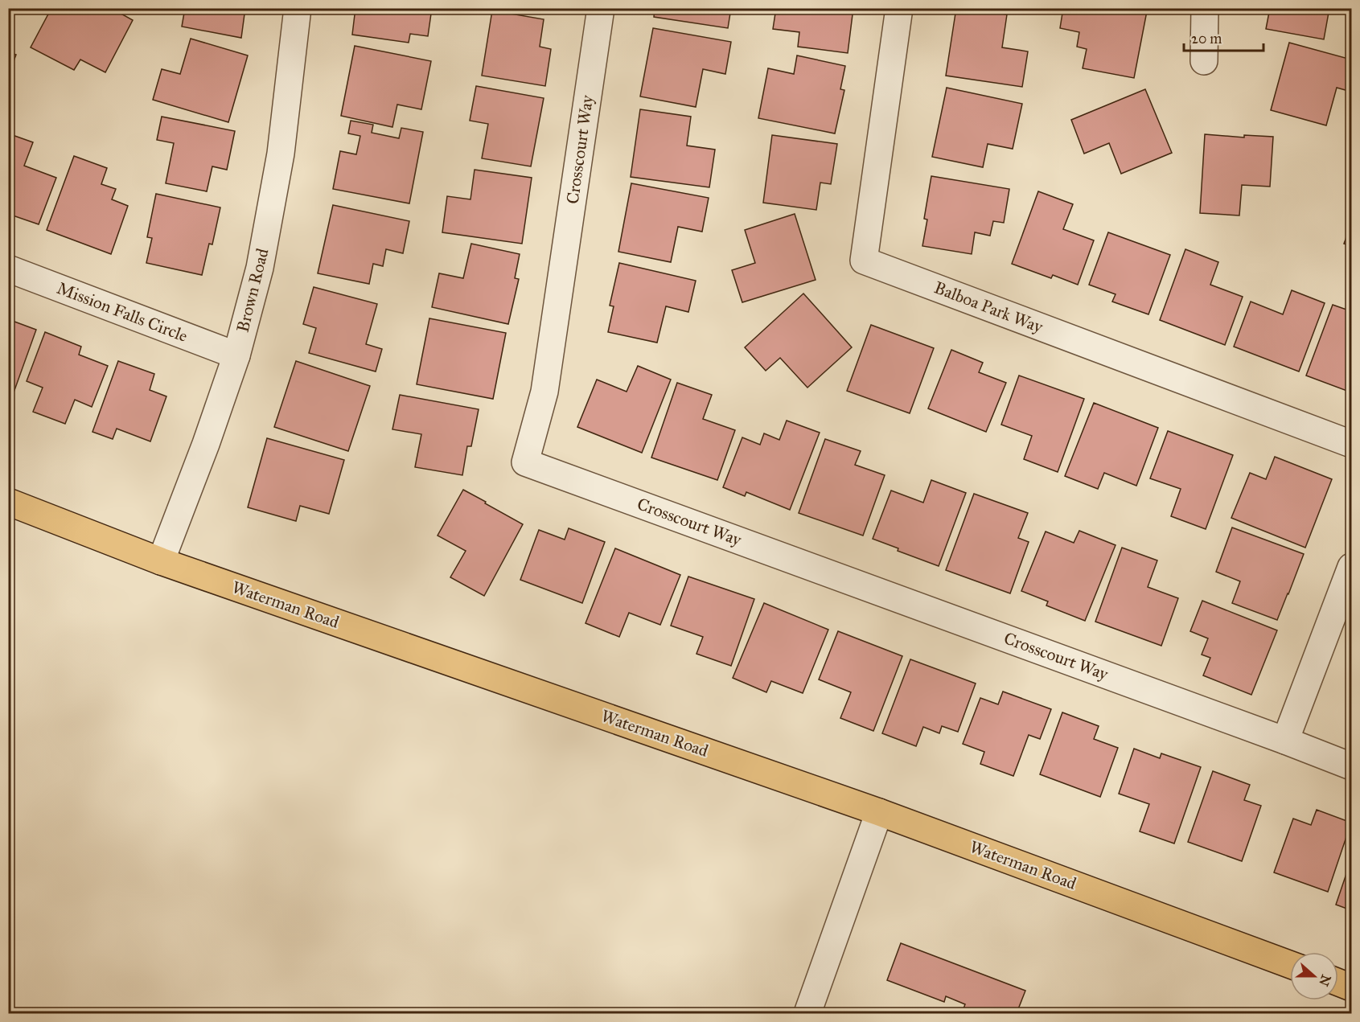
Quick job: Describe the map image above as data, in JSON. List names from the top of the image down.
{
  "streets": {
    "main road": ["Waterman Road"],
    "street": [
      "Crosscourt Way",
      "Brown Road",
      "Balboa Park Way",
      "Mission Falls Circle"
    ]
  },
  "crossings": [
    ["Brown Road", "Mission Falls Circle"],
    ["Brown Road", "Waterman Road"]
  ],
  "scale_bar": "20 m",
  "north": "right"
}
